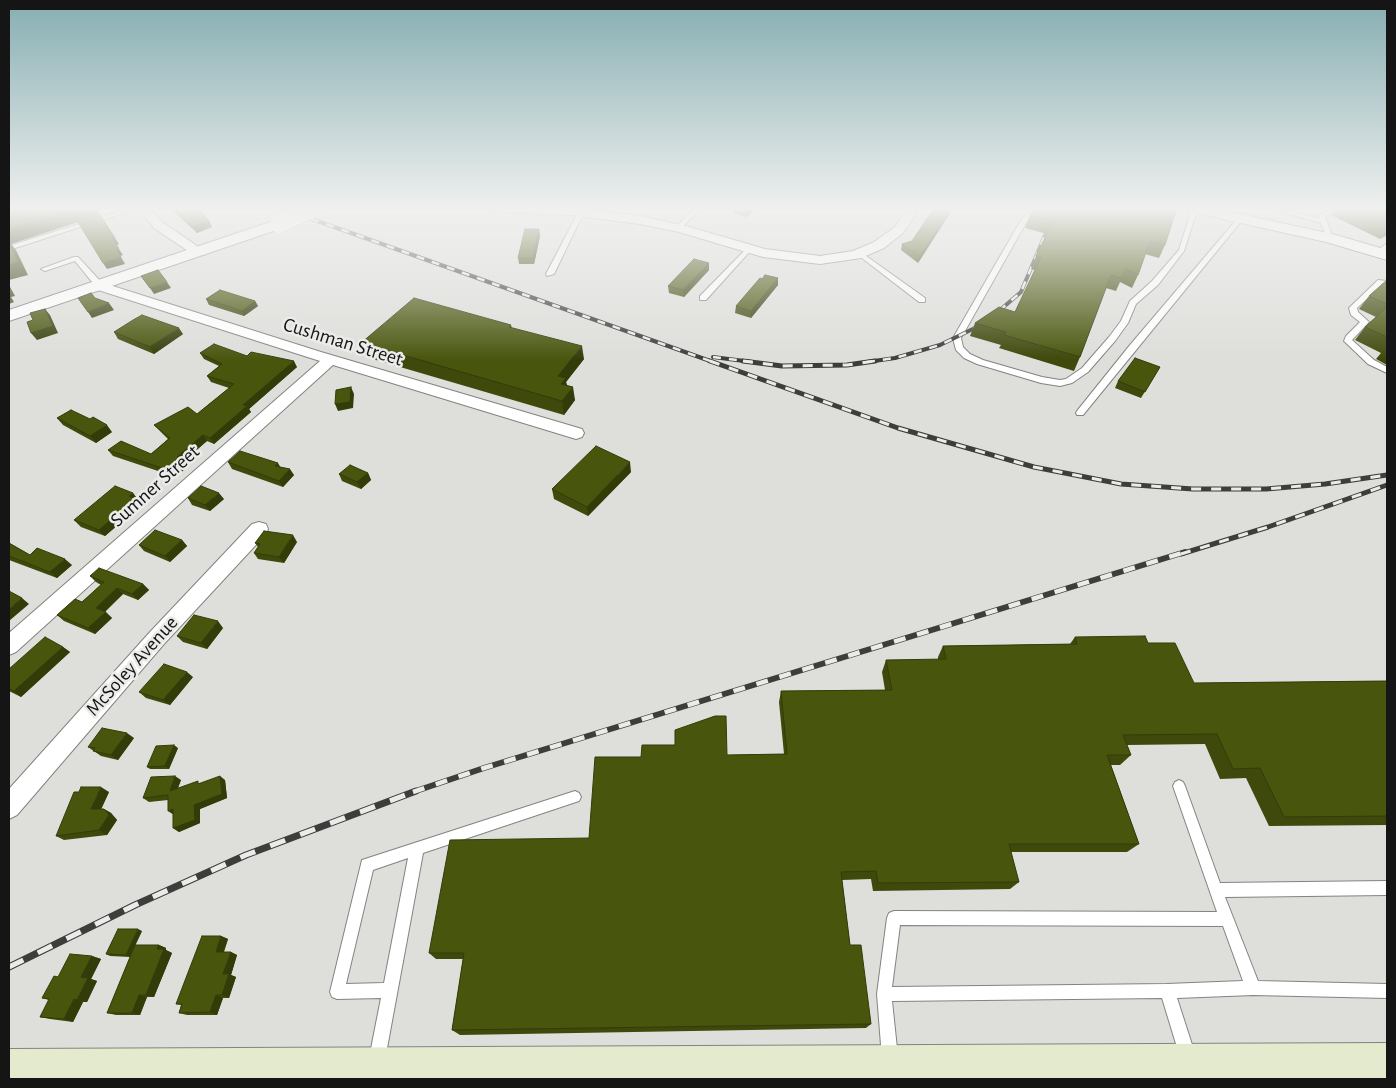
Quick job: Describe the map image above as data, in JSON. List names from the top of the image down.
{
  "streets": {
    "street": ["Cushman Street", "Sumner Street", "McSoley Avenue"]
  },
  "crossings": [
    ["Cushman Street", "Sumner Street"]
  ]
}
